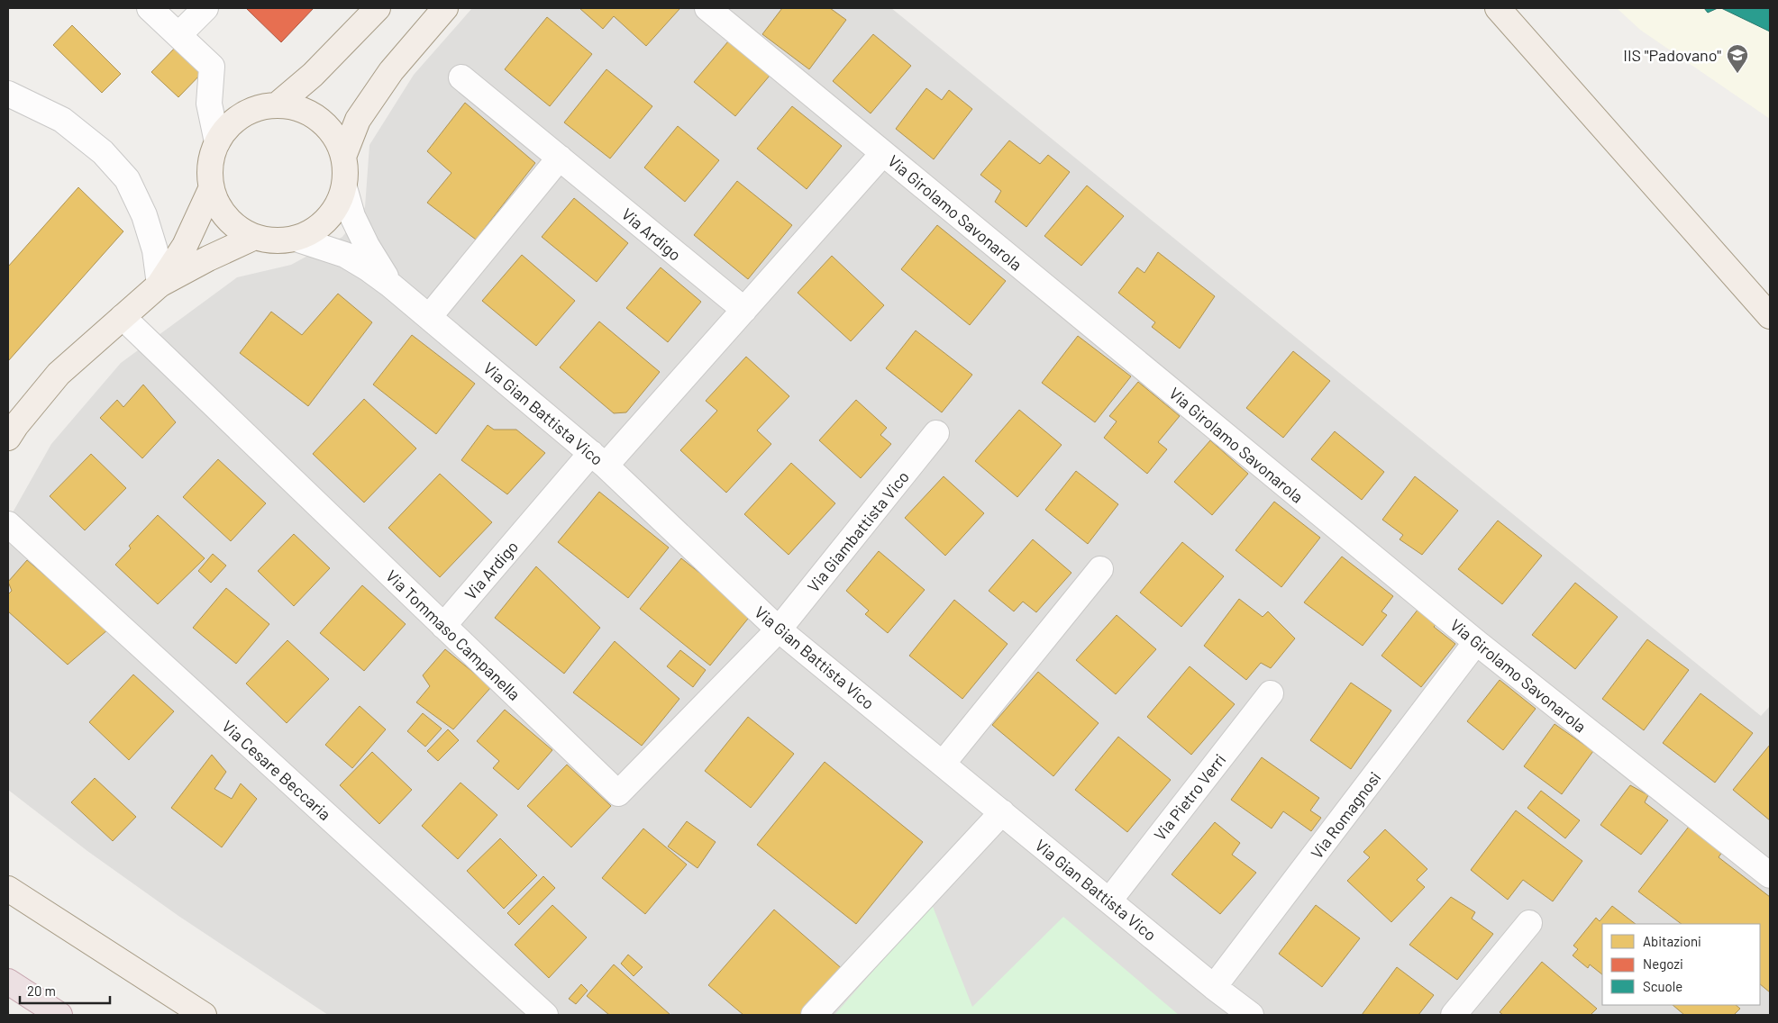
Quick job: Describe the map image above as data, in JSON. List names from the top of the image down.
{
  "streets": {
    "street": [
      "Via Girolamo Savonarola",
      "Via Ardigo",
      "Via Gian Battista Vico",
      "Via Giambattista Vico",
      "Via Tommaso Campanella",
      "Via Cesare Beccaria",
      "Via Pietro Verri",
      "Via Romagnosi"
    ]
  },
  "crossings": [
    ["Via Girolamo Savonarola", "Via Ardigo"],
    ["Via Girolamo Savonarola", "Via Romagnosi"],
    ["Via Ardigo", "Via Gian Battista Vico"],
    ["Via Ardigo", "Via Tommaso Campanella"],
    ["Via Gian Battista Vico", "Via Giambattista Vico"],
    ["Via Gian Battista Vico", "Via Tommaso Campanella"],
    ["Via Gian Battista Vico", "Via Pietro Verri"],
    ["Via Gian Battista Vico", "Via Romagnosi"],
    ["Via Giambattista Vico", "Via Tommaso Campanella"]
  ],
  "places": {
    "school or university": ["IIS \"Padovano\""]
  },
  "legend": ["Abitazioni", "Negozi", "Scuole"],
  "scale_bar": "20 m"
}
